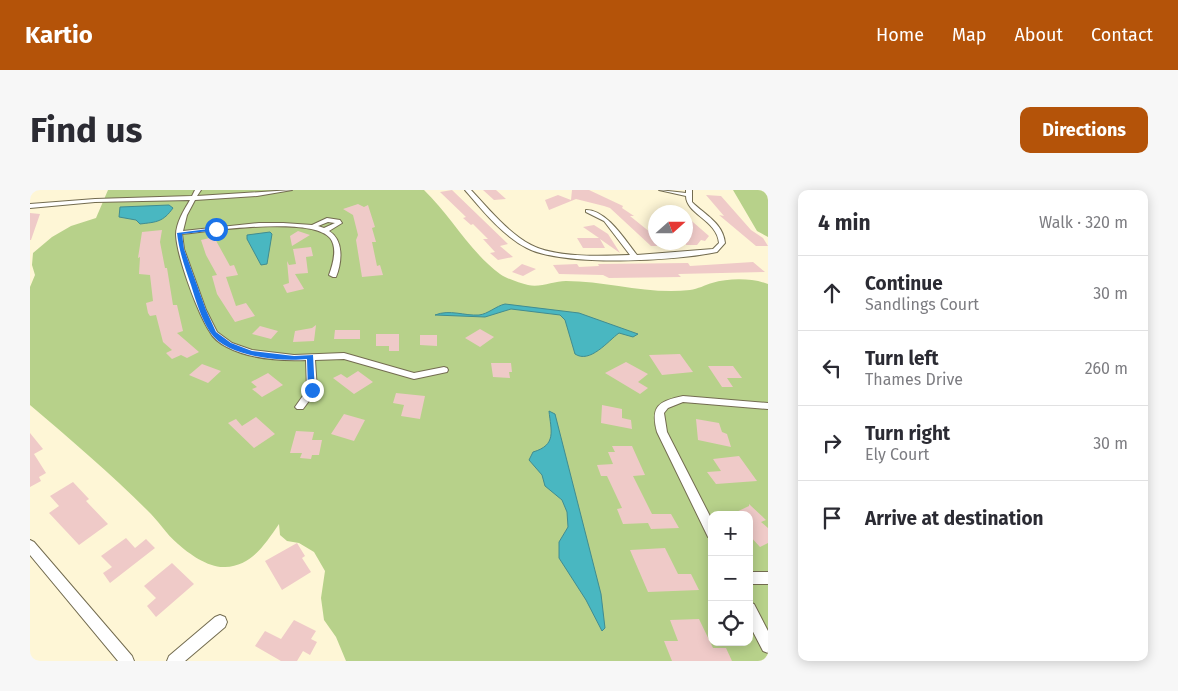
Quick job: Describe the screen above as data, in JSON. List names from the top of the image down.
{
  "north": "right",
  "page": {
    "header": "Kartio",
    "nav": [
      "Home",
      "Map",
      "About",
      "Contact"
    ],
    "buttons": "Directions",
    "title": "Find us",
    "heading": ["4 min", "Walk · 320 m"],
    "list": [
      ["Continue", "Sandlings Court", "30 m"],
      ["Turn left", "Thames Drive", "260 m"],
      ["Turn right", "Ely Court", "30 m"],
      "Arrive at destination"
    ],
    "map_buttons": ["+", "−"]
  }
}
